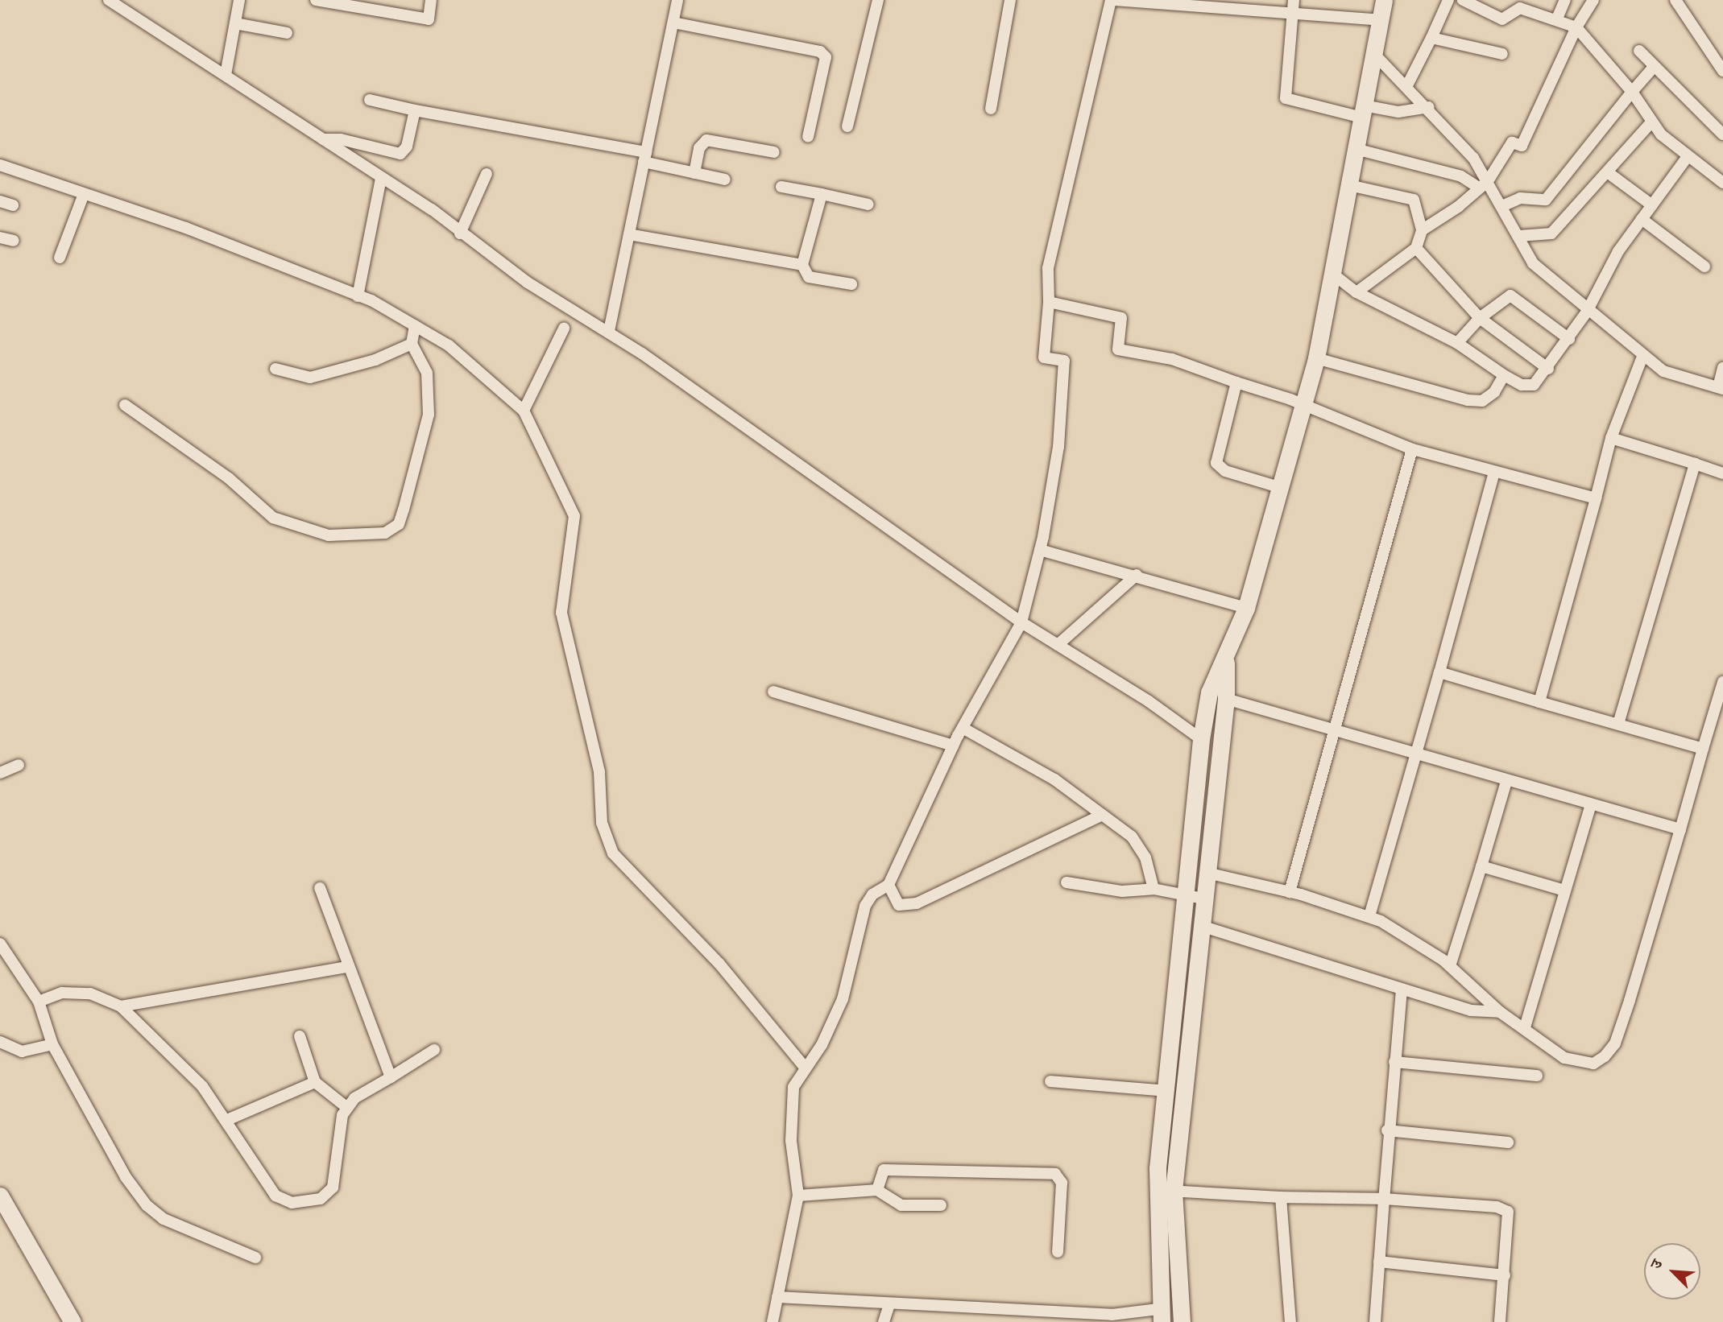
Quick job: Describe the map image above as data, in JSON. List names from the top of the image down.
{
  "north": "top left"
}
